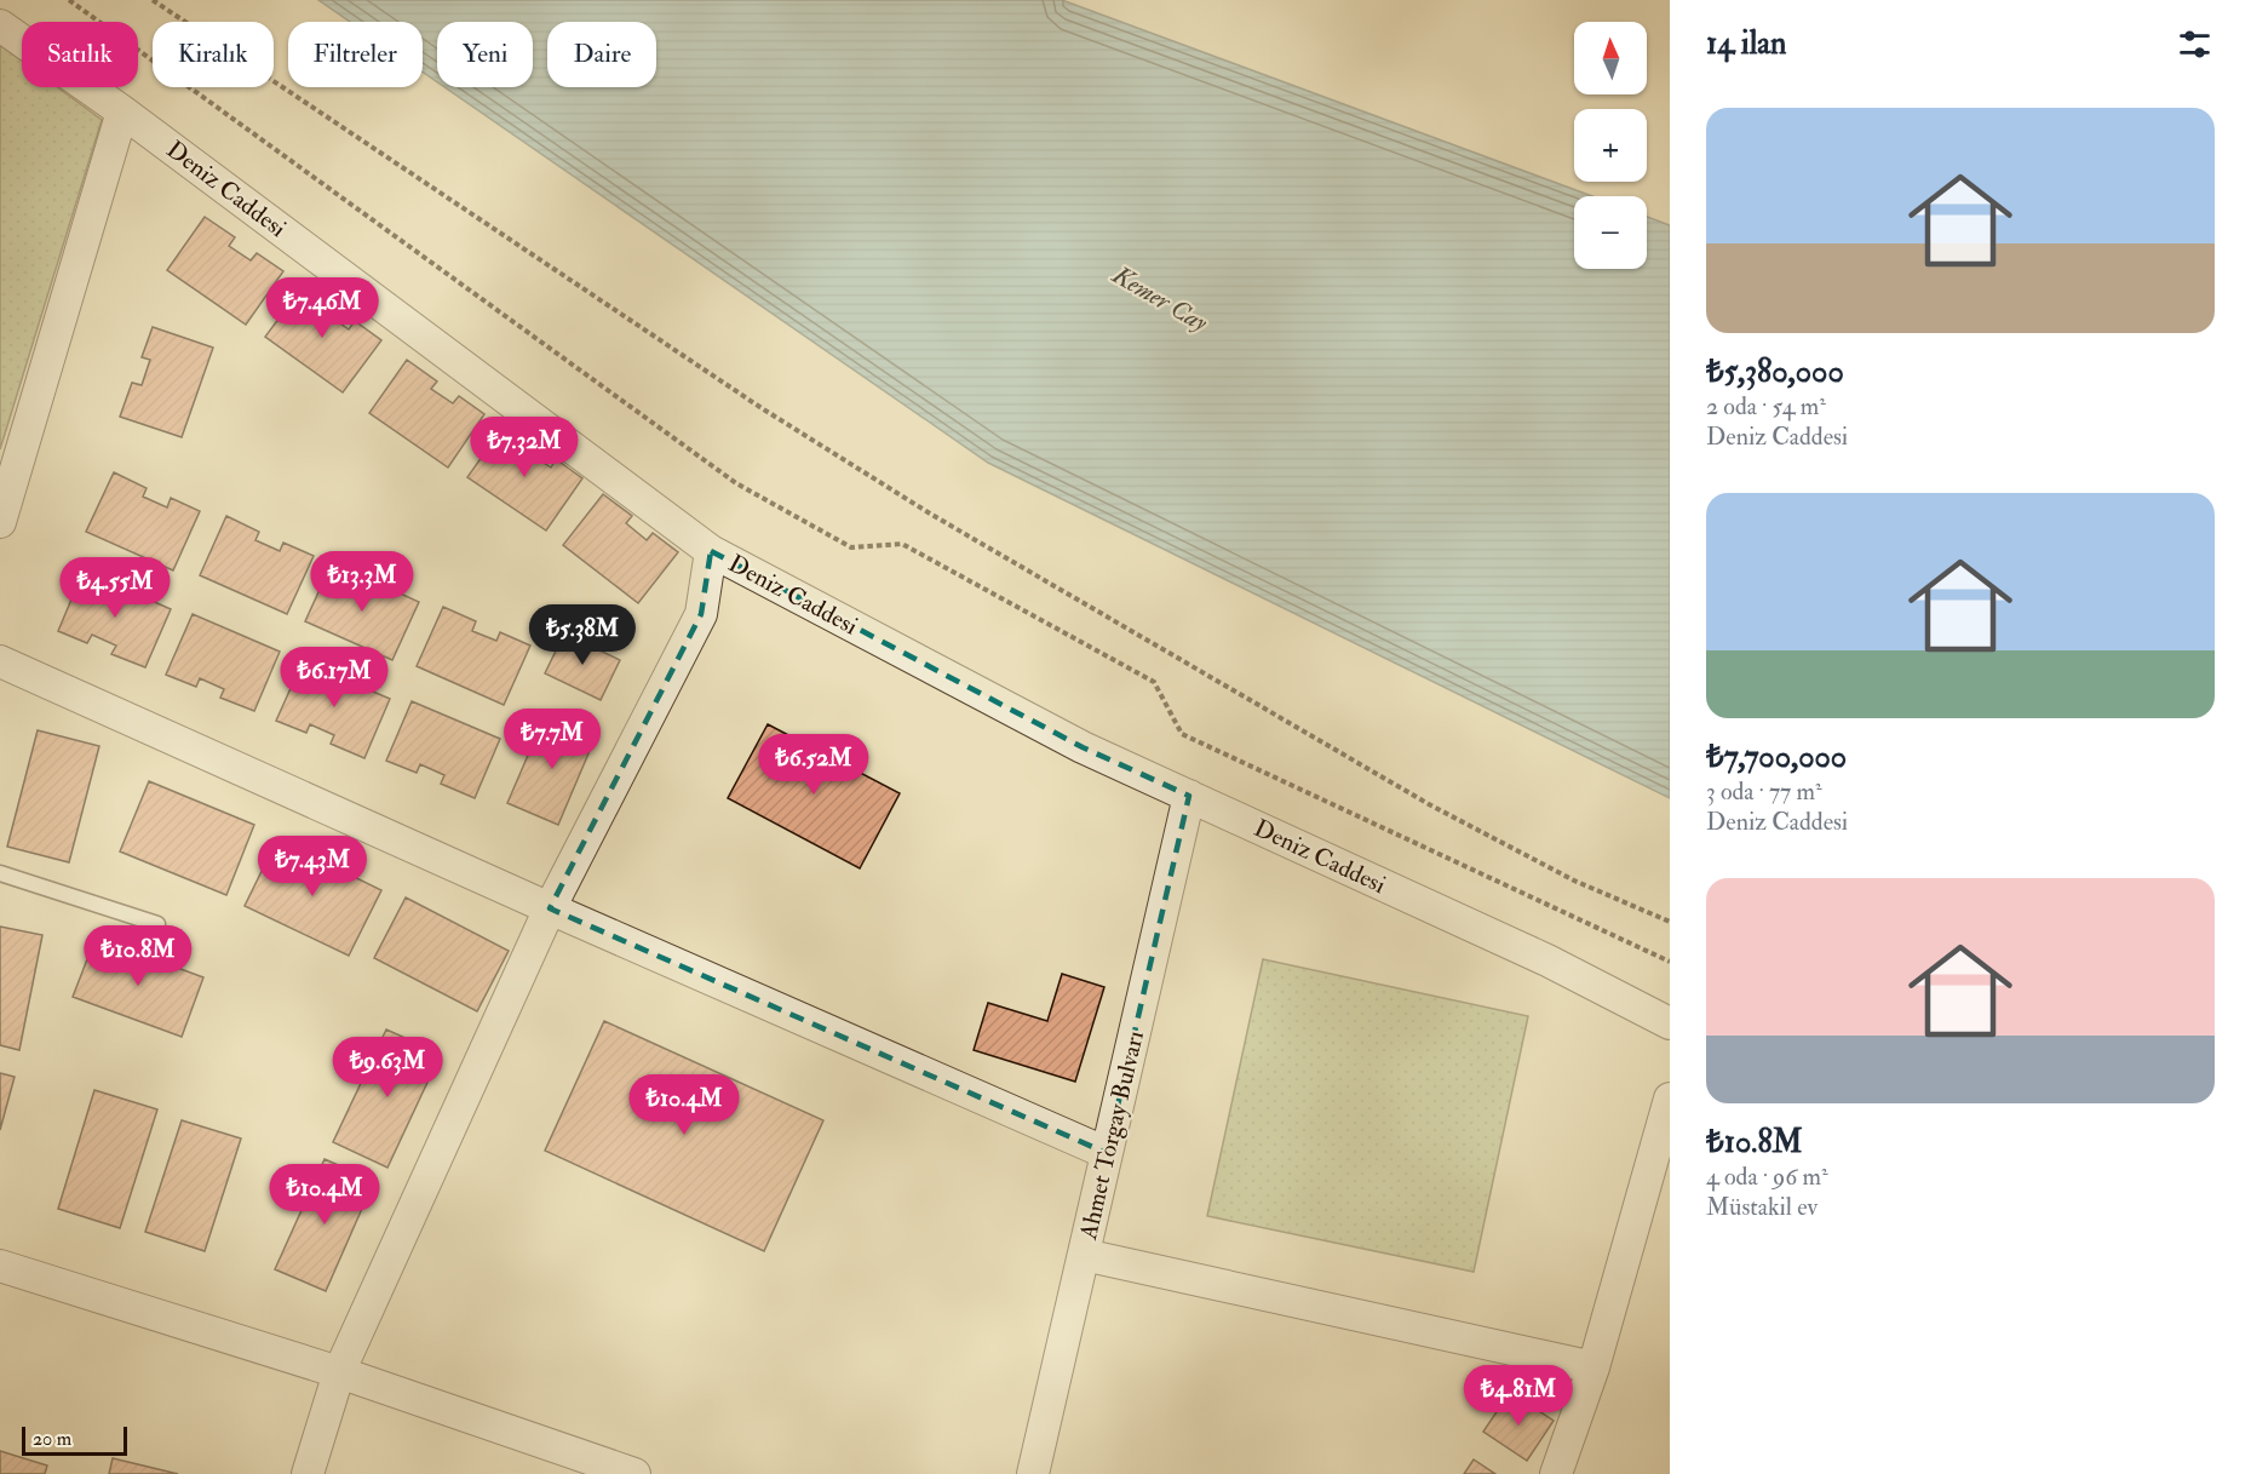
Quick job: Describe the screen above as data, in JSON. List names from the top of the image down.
{
  "streets": {
    "street": ["Deniz Caddesi", "Ahmet Torgay Bulvarı"]
  },
  "crossings": [
    ["Deniz Caddesi", "Ahmet Torgay Bulvarı"]
  ],
  "water": ["Kemer Cay"],
  "scale_bar": "20 m",
  "north": "top",
  "page": {
    "heading": "14 ilan",
    "map_buttons": ["+", "−"],
    "chip": [
      "Satılık",
      "Kiralık",
      "Filtreler",
      "Yeni",
      "Daire"
    ],
    "list": [
      {
        "name": "₺5,380,000",
        "note": "2 oda · 54 m² · Deniz Caddesi"
      },
      {
        "name": "₺7,700,000",
        "note": "3 oda · 77 m² · Deniz Caddesi"
      },
      {
        "name": "₺10.8M",
        "note": "4 oda · 96 m² · Müstakil ev"
      }
    ],
    "price": [
      "₺7.46M",
      "₺7.32M",
      "₺13.3M",
      "₺4.55M",
      "₺5.38M",
      "₺6.17M",
      "₺7.7M",
      "₺6.52M",
      "₺7.43M",
      "₺10.8M",
      "₺9.63M",
      "₺10.4M",
      "₺10.4M",
      "₺4.81M"
    ],
    "scale": "20 m"
  }
}
